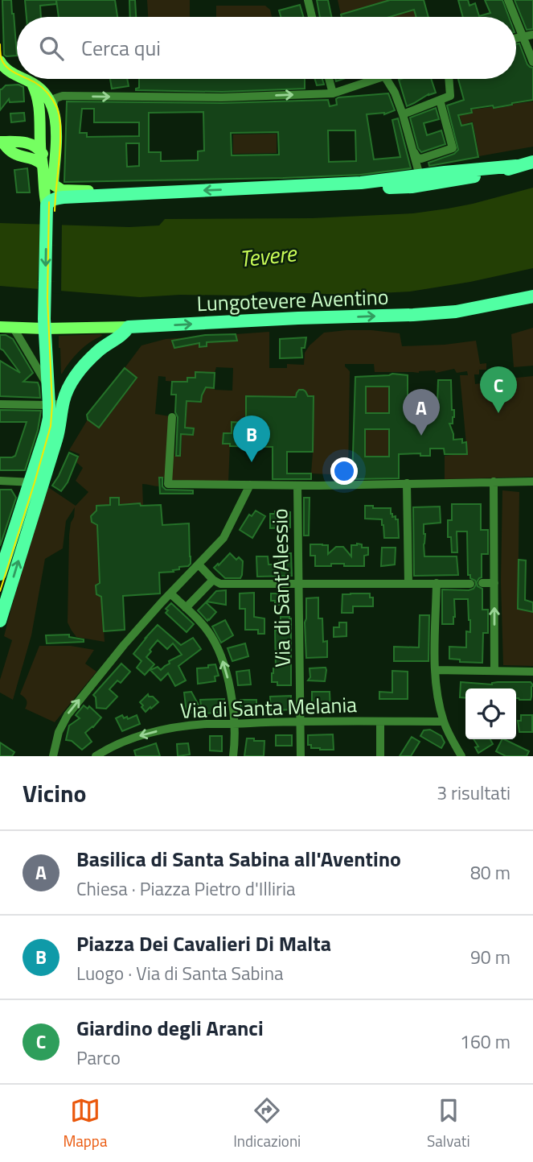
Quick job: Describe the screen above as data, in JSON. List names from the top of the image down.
{
  "streets": {
    "main road": ["Lungotevere Aventino"],
    "street": ["Via di Sant'Alessio", "Via di Santa Melania"]
  },
  "crossings": [
    ["Via di Sant'Alessio", "Via di Santa Melania"]
  ],
  "one_way": ["Lungotevere Aventino", "Via di Santa Melania"],
  "water": ["Tevere"],
  "page": {
    "search": "Cerca qui",
    "pins": ["C", "A", "B"],
    "heading": ["Vicino", "3 risultati"],
    "list": [
      {
        "mark": "A",
        "name": "Basilica di Santa Sabina all'Aventino",
        "note": "Chiesa · Piazza Pietro d'Illiria",
        "value": "80 m"
      },
      {
        "mark": "B",
        "name": "Piazza Dei Cavalieri Di Malta",
        "note": "Luogo · Via di Santa Sabina",
        "value": "90 m"
      },
      {
        "mark": "C",
        "name": "Giardino degli Aranci",
        "note": "Parco",
        "value": "160 m"
      }
    ],
    "nav": ["Mappa", "Indicazioni", "Salvati"]
  }
}
